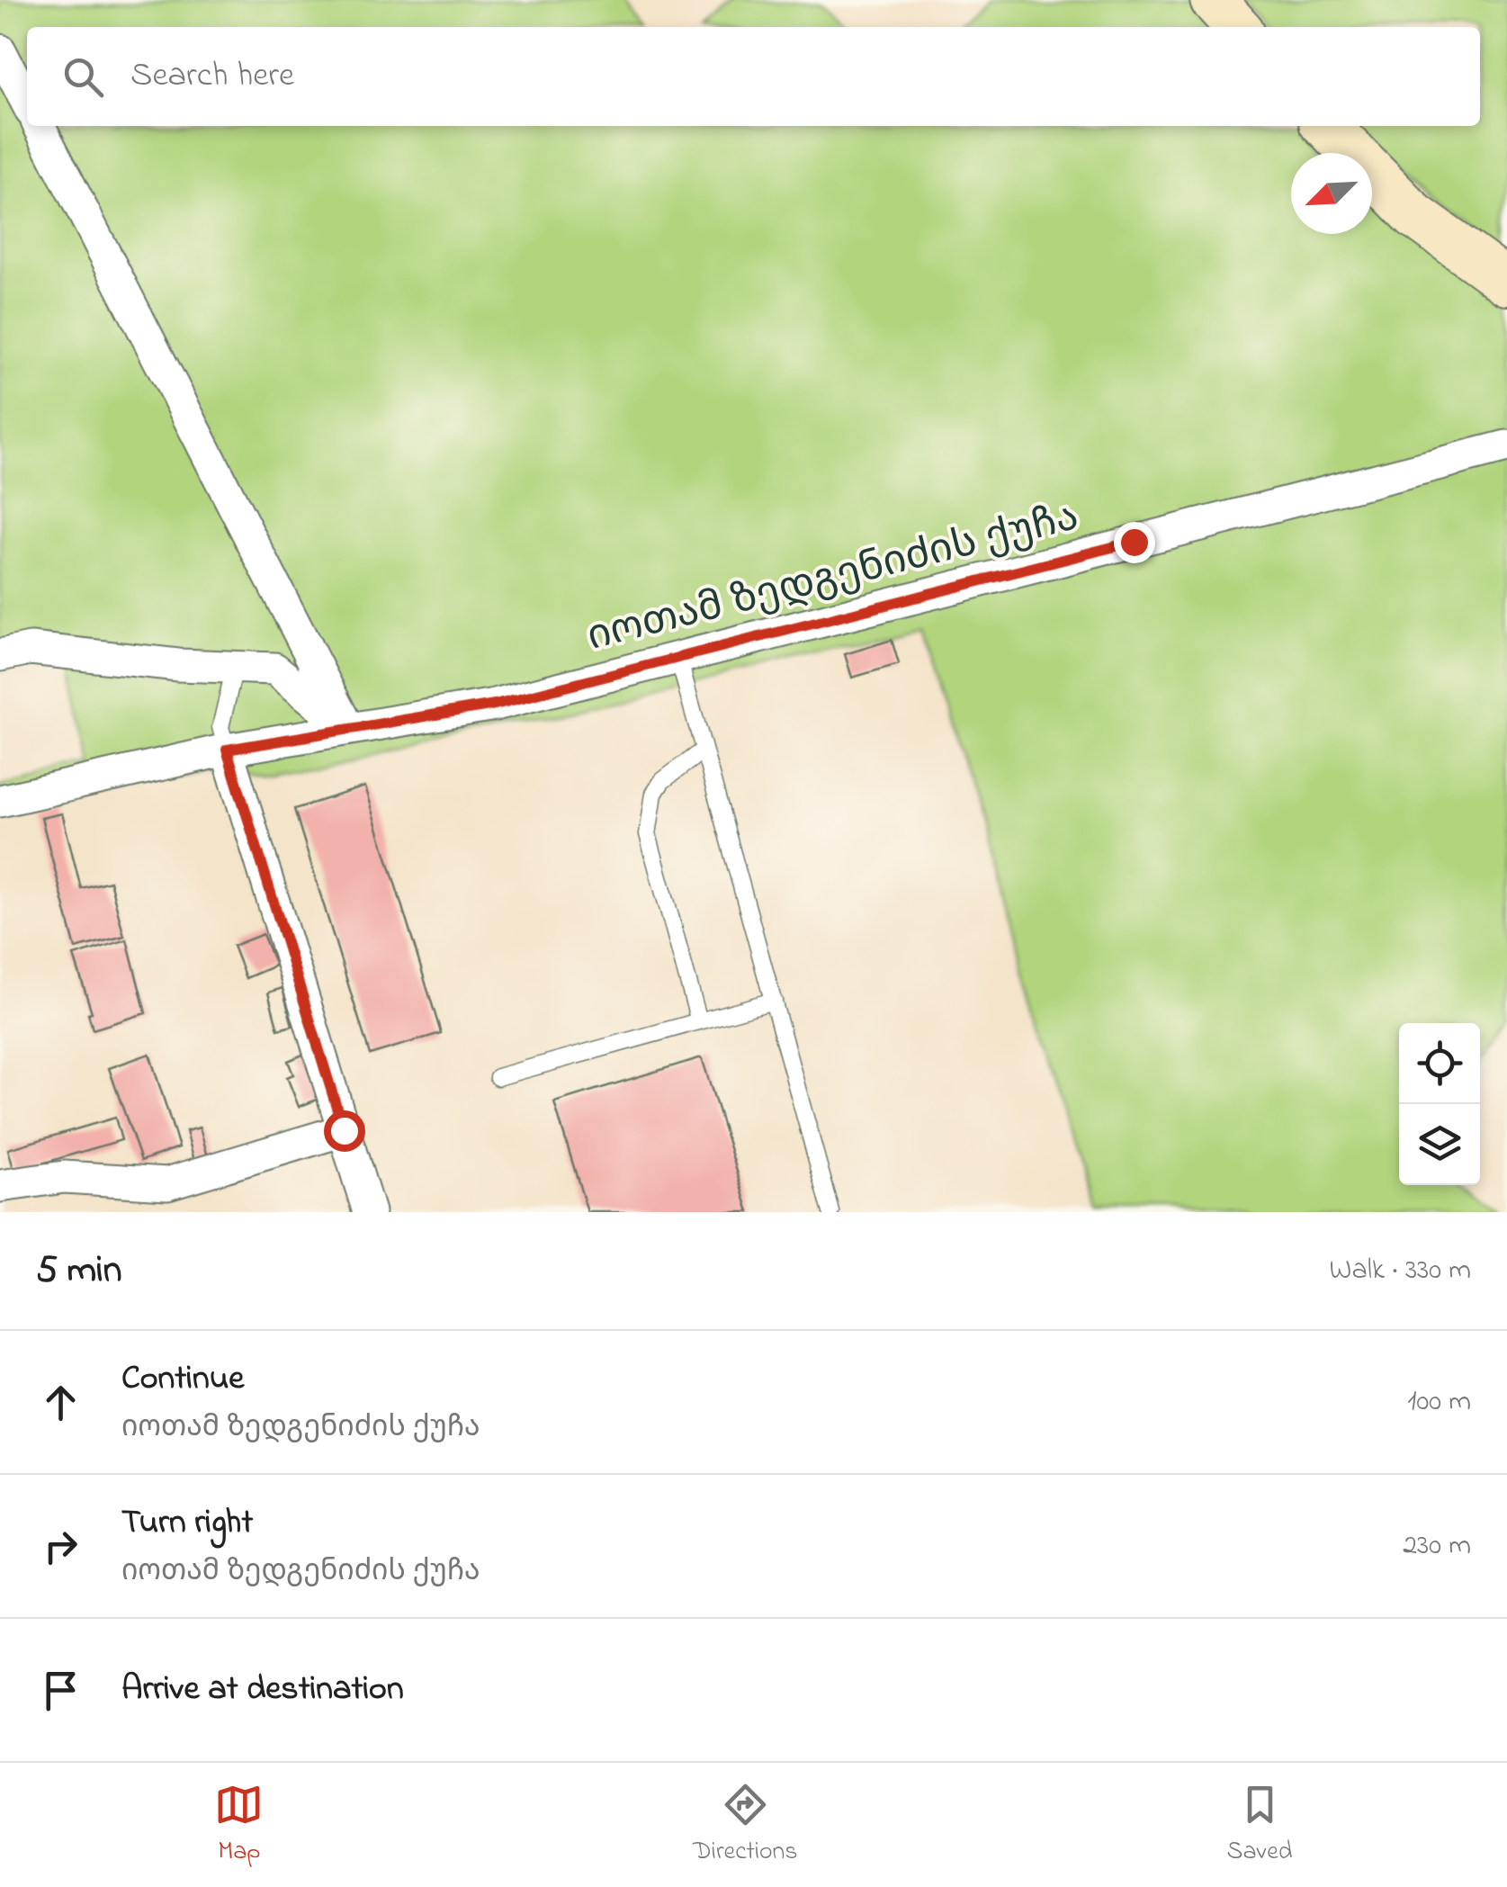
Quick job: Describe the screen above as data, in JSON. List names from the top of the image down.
{
  "streets": {
    "street": ["იოთამ ზედგენიძის ქუჩა"]
  },
  "north": "bottom left",
  "page": {
    "search": "Search here",
    "heading": ["5 min", "Walk · 330 m"],
    "list": [
      ["Continue", "იოთამ ზედგენიძის ქუჩა", "100 m"],
      ["Turn right", "იოთამ ზედგენიძის ქუჩა", "230 m"],
      "Arrive at destination"
    ],
    "nav": ["Map", "Directions", "Saved"]
  }
}
